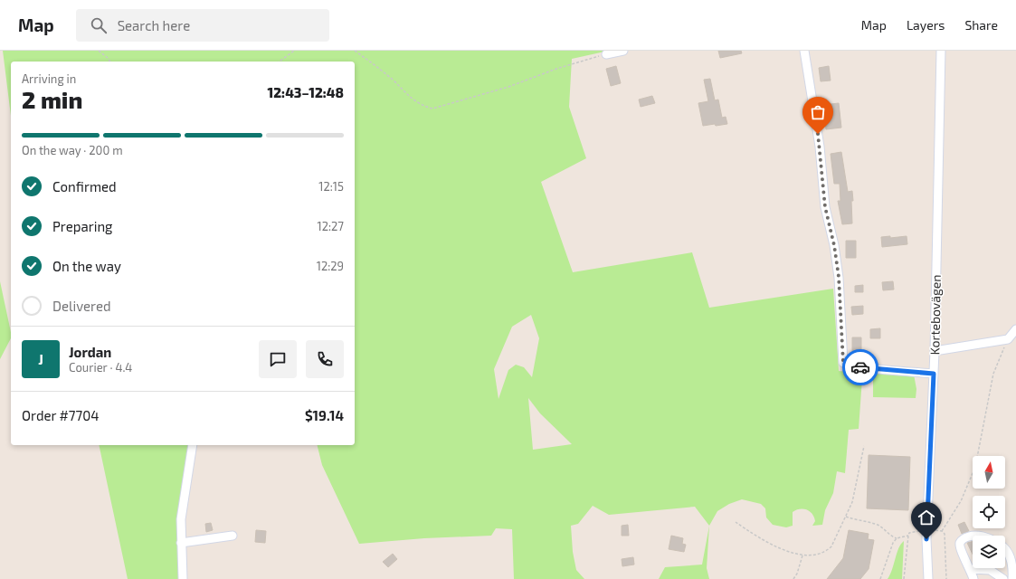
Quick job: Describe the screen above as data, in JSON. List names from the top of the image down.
{
  "streets": {
    "street": ["Kortebovägen"]
  },
  "north": "top",
  "page": {
    "header": "Map",
    "search": "Search here",
    "nav": ["Map", "Layers", "Share"],
    "heading": ["2 min", "Arriving in", "12:43–12:48"],
    "panel": [
      "Jordan",
      "Courier · 4.4",
      "Order #7704",
      "$19.14"
    ],
    "bar": "On the way · 200 m",
    "list": [
      ["Confirmed", "12:15"],
      ["Preparing", "12:27"],
      ["On the way", "12:29"],
      "Delivered"
    ],
    "round": "J"
  }
}
